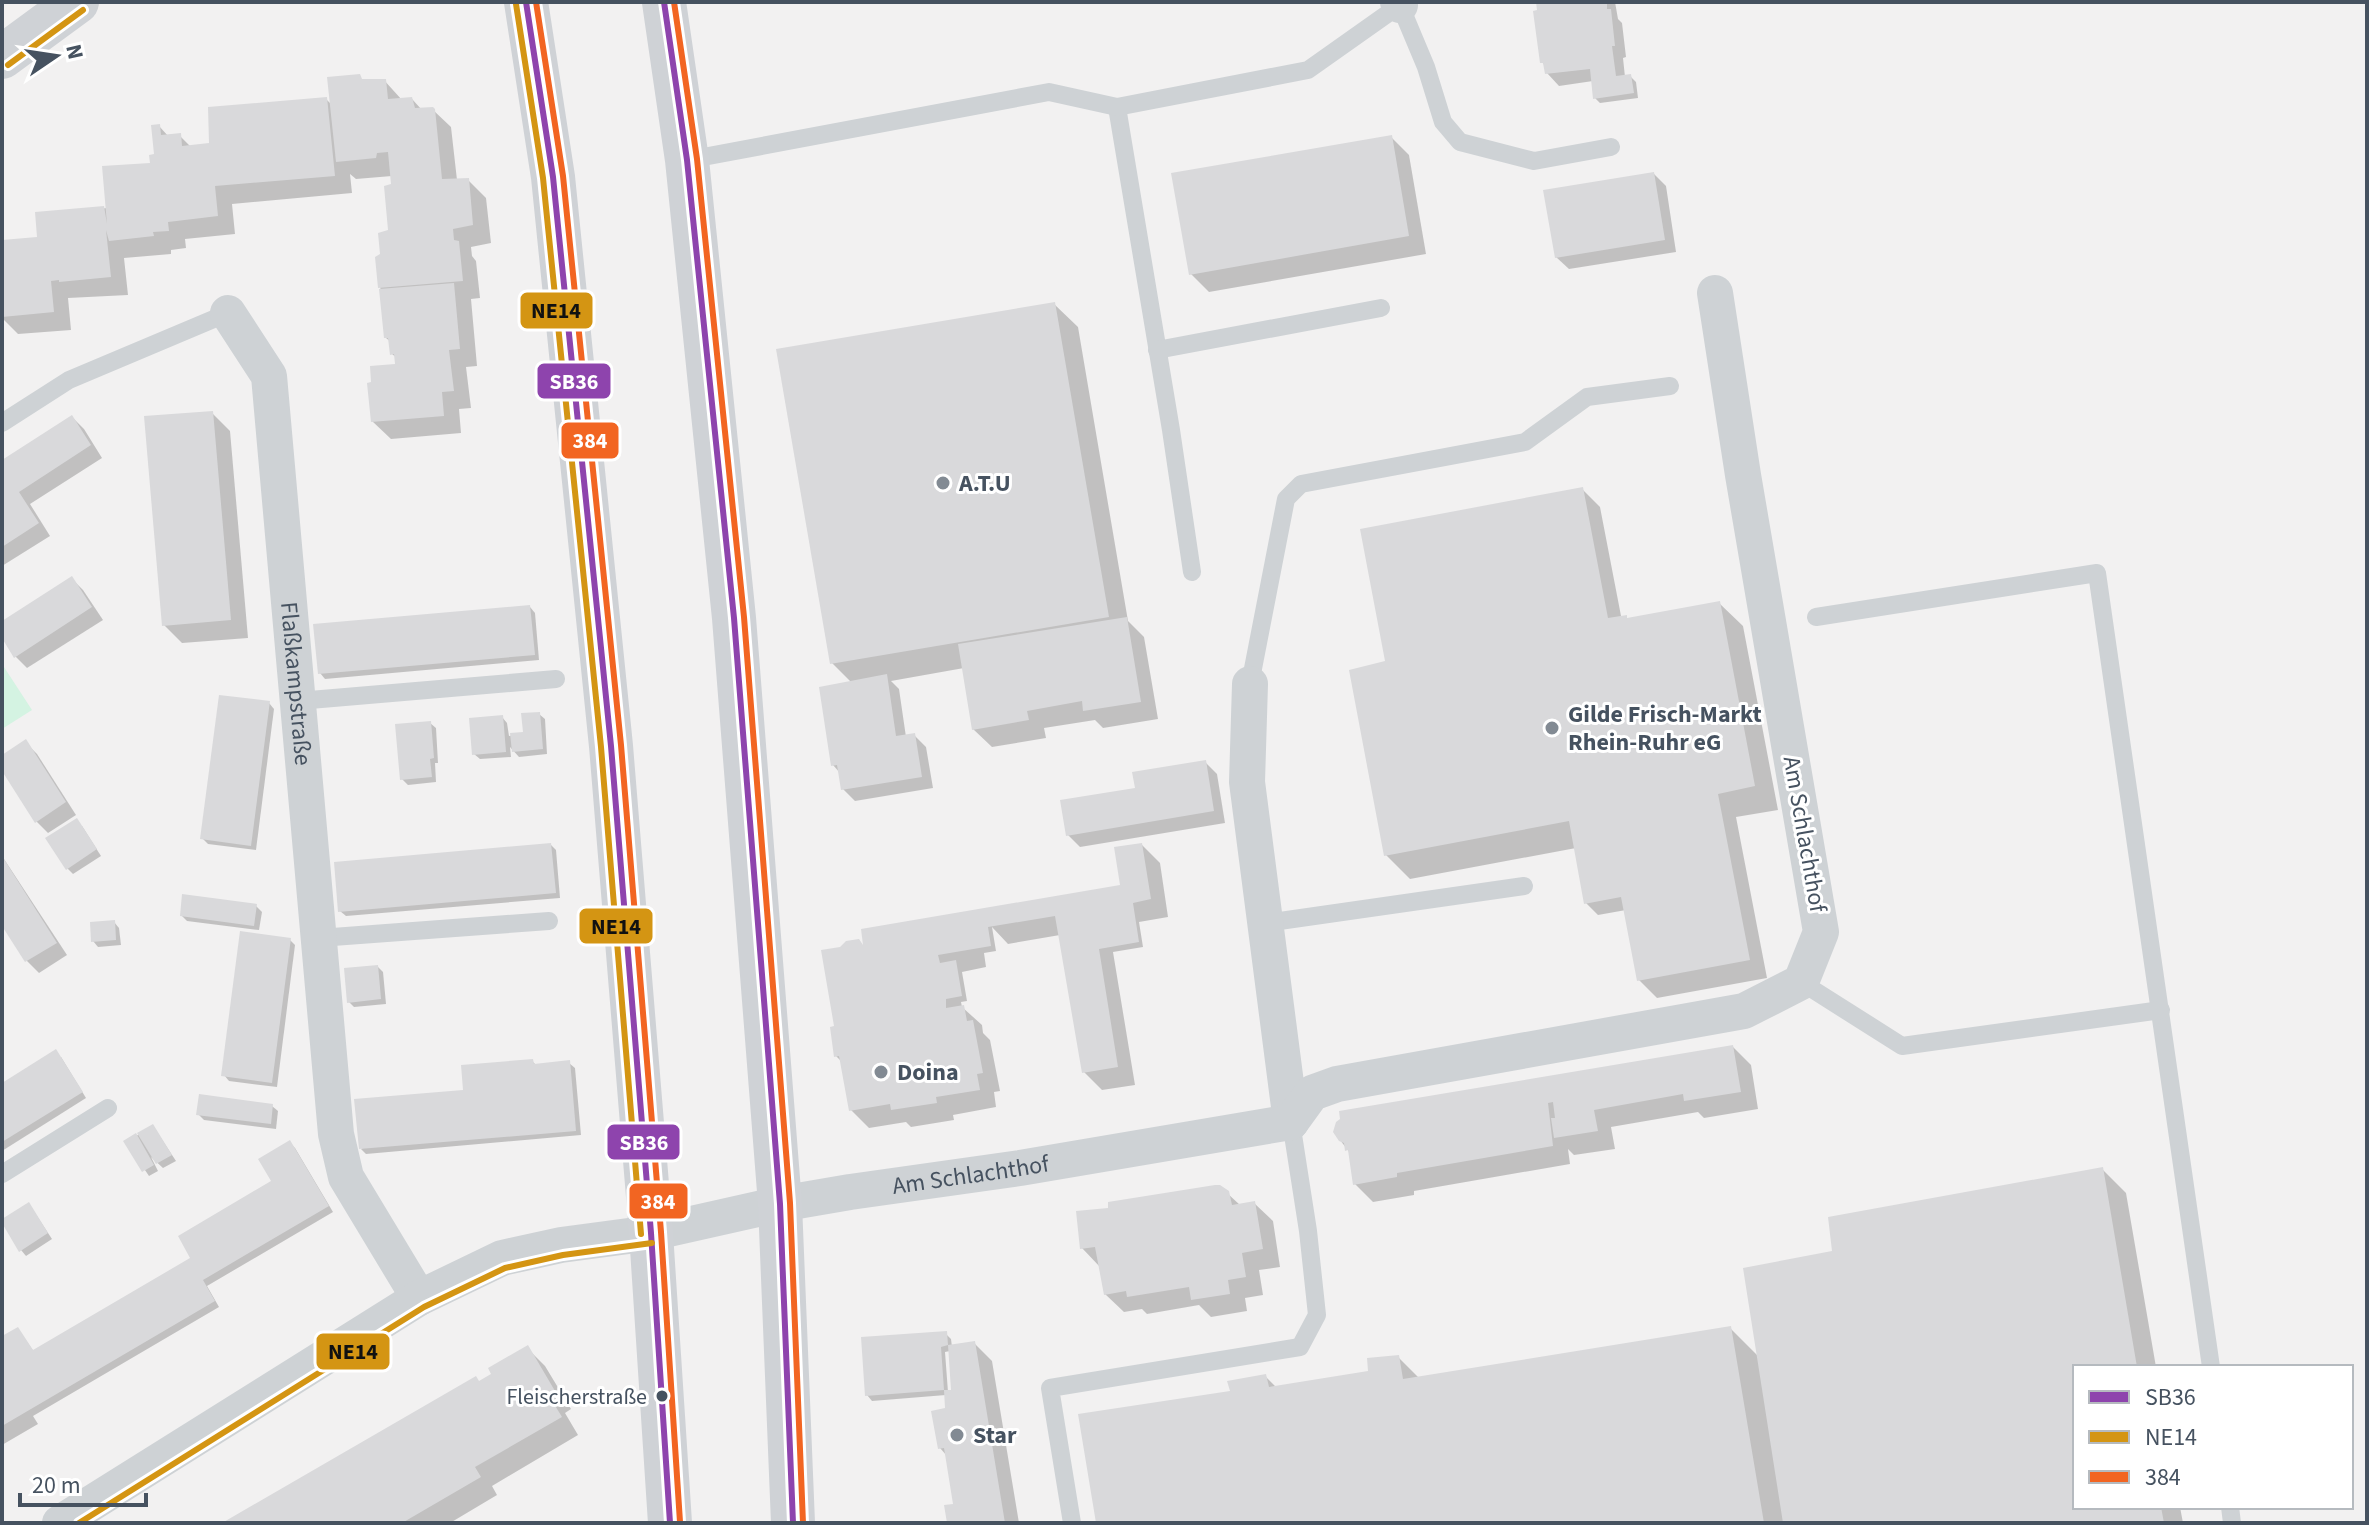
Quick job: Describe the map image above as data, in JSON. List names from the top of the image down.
{
  "streets": {
    "street": ["Flaßkampstraße", "Am Schlachthof"]
  },
  "places": [
    "A.T.U",
    "Gilde Frisch-Markt Rhein-Ruhr eG",
    "Doina",
    "Fleischerstraße",
    "Star"
  ],
  "lines": ["transit line SB36", "transit line 384", "transit line NE14"],
  "legend": ["SB36", "NE14", "384"],
  "scale_bar": "20 m",
  "north": "right"
}
